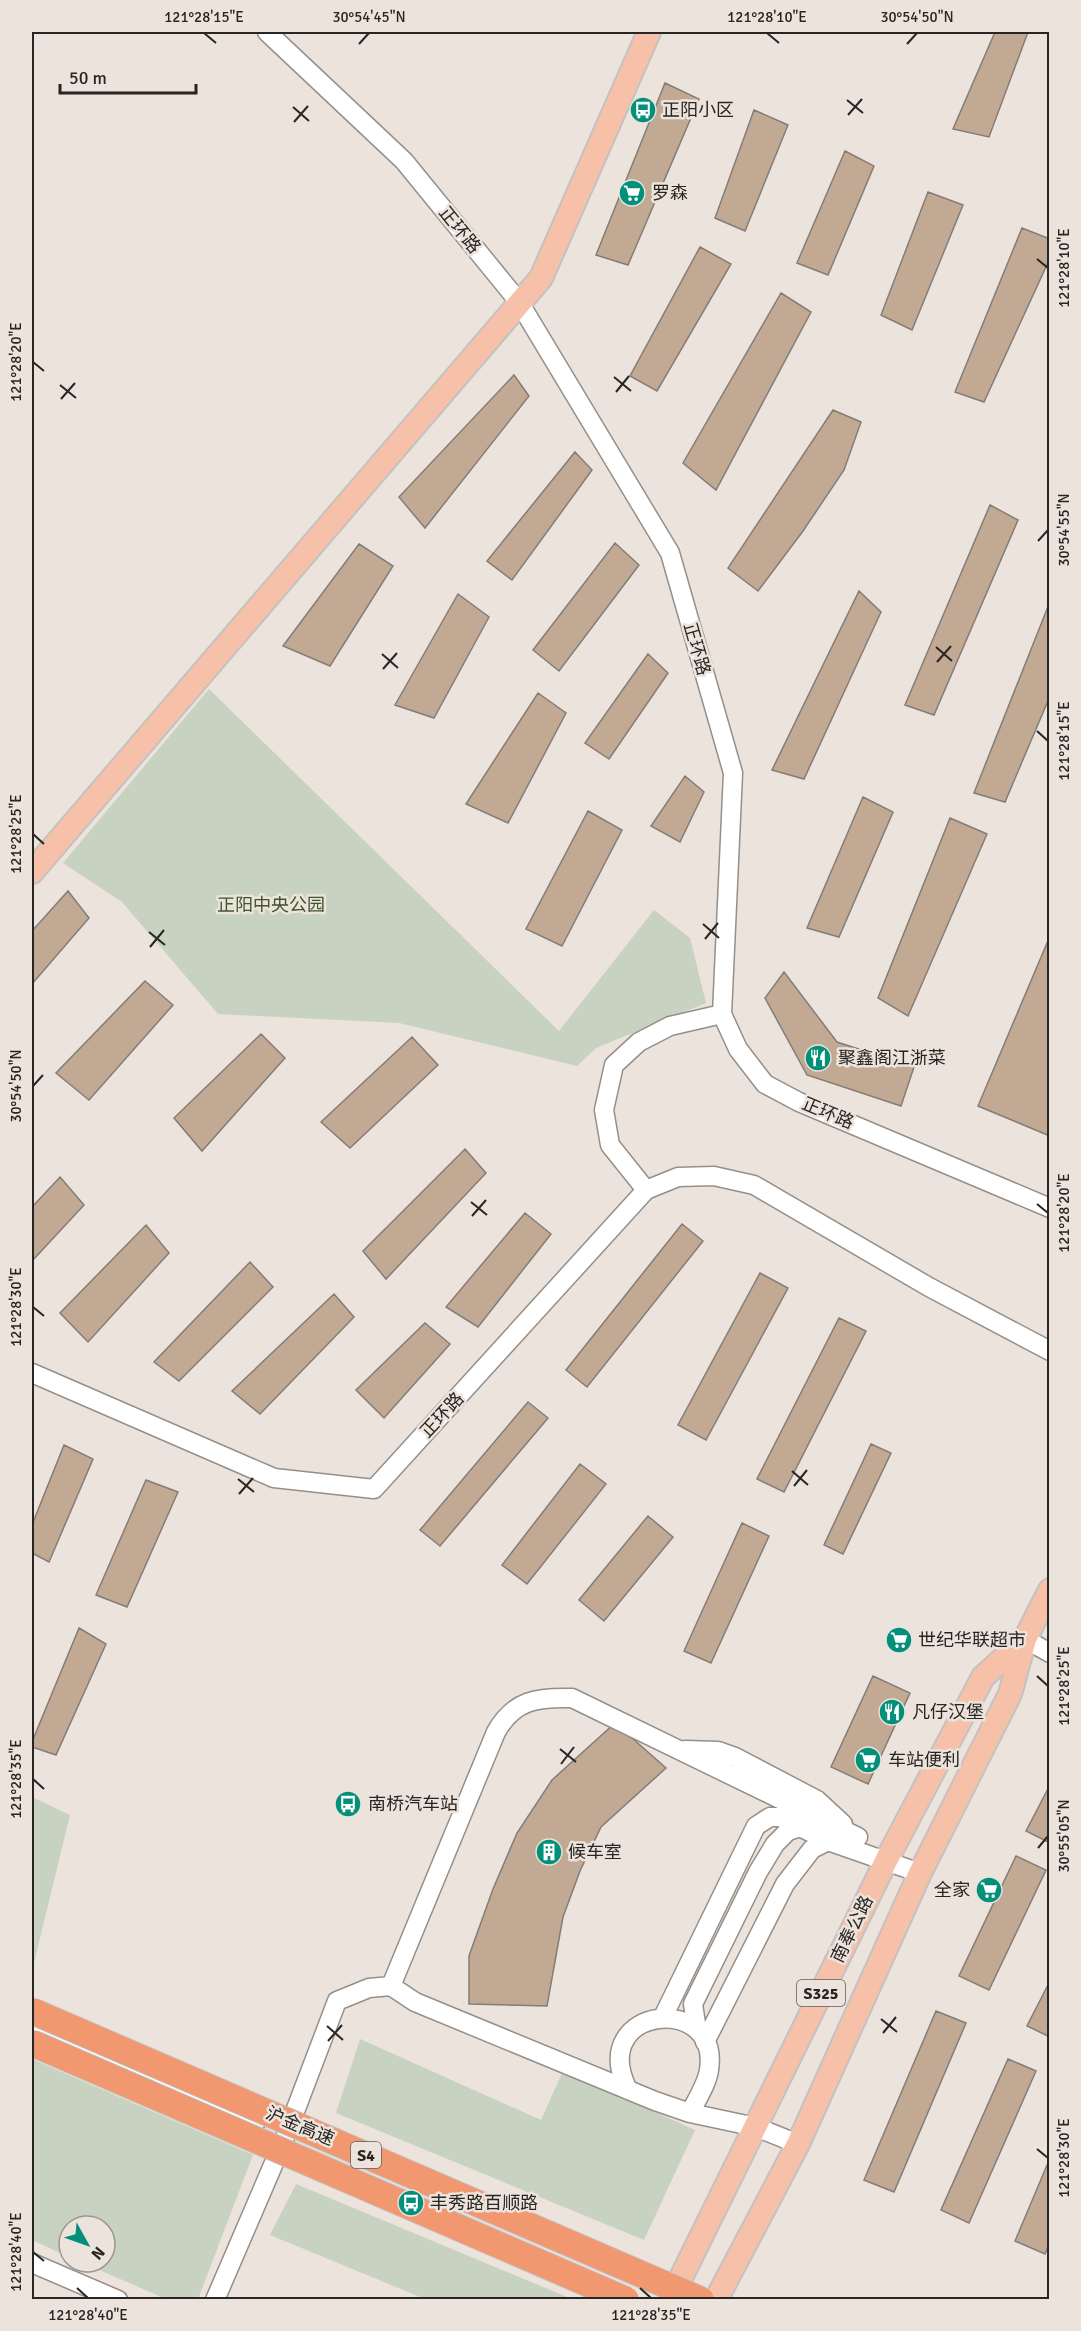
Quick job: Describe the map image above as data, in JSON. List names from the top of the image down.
{
  "streets": {
    "highway": ["沪金高速", "S4"],
    "main road": ["南奉公路", "S325"],
    "street": ["正环路"]
  },
  "parks": ["正阳中央公园"],
  "places": {
    "bus stop": ["正阳小区", "南桥汽车站", "丰秀路百顺路"],
    "supermarket": [
      "罗森",
      "世纪华联超市",
      "车站便利",
      "全家"
    ],
    "restaurant": ["聚鑫阁江浙菜", "凡仔汉堡"],
    "building": ["候车室"]
  },
  "scale_bar": "50 m",
  "north": "bottom right",
  "coordinates": [
    "121°28'15\"E",
    "30°54'45\"N",
    "121°28'10\"E",
    "30°54'50\"N",
    "121°28'20\"E",
    "30°54'55\"N",
    "121°28'25\"E",
    "121°28'30\"E",
    "121°28'35\"E",
    "30°55'05\"N",
    "121°28'40\"E"
  ]
}
